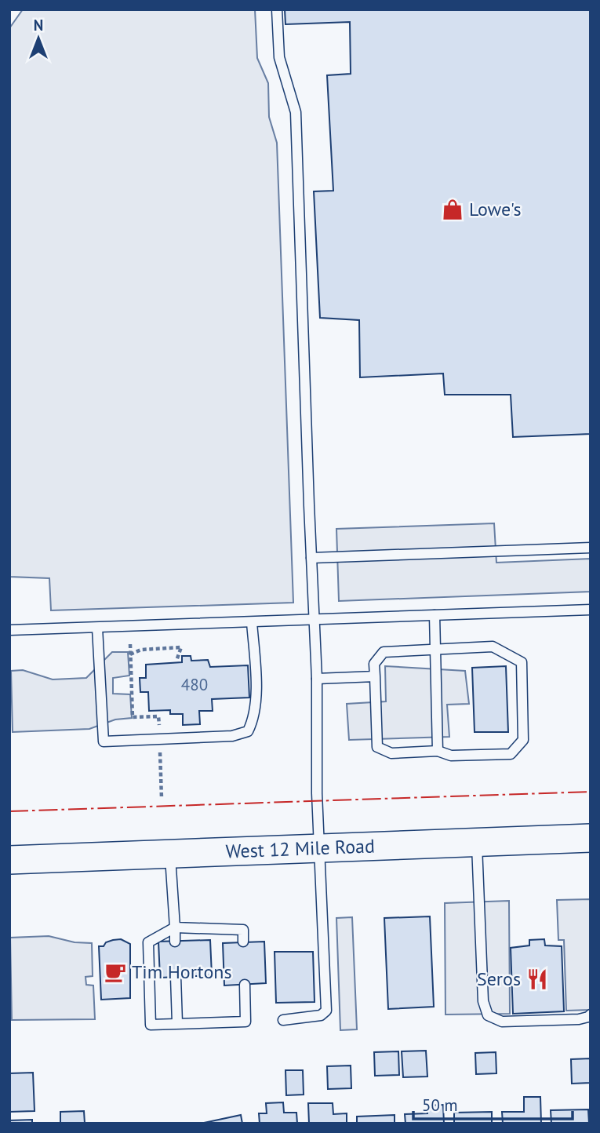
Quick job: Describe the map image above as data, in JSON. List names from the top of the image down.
{
  "streets": {
    "main road": ["West 12 Mile Road"]
  },
  "places": {
    "shop": ["Lowe's"],
    "cafe": ["Tim Hortons"],
    "restaurant": ["Seros"]
  },
  "house_numbers": ["480"],
  "scale_bar": "50 m",
  "north": "top"
}
